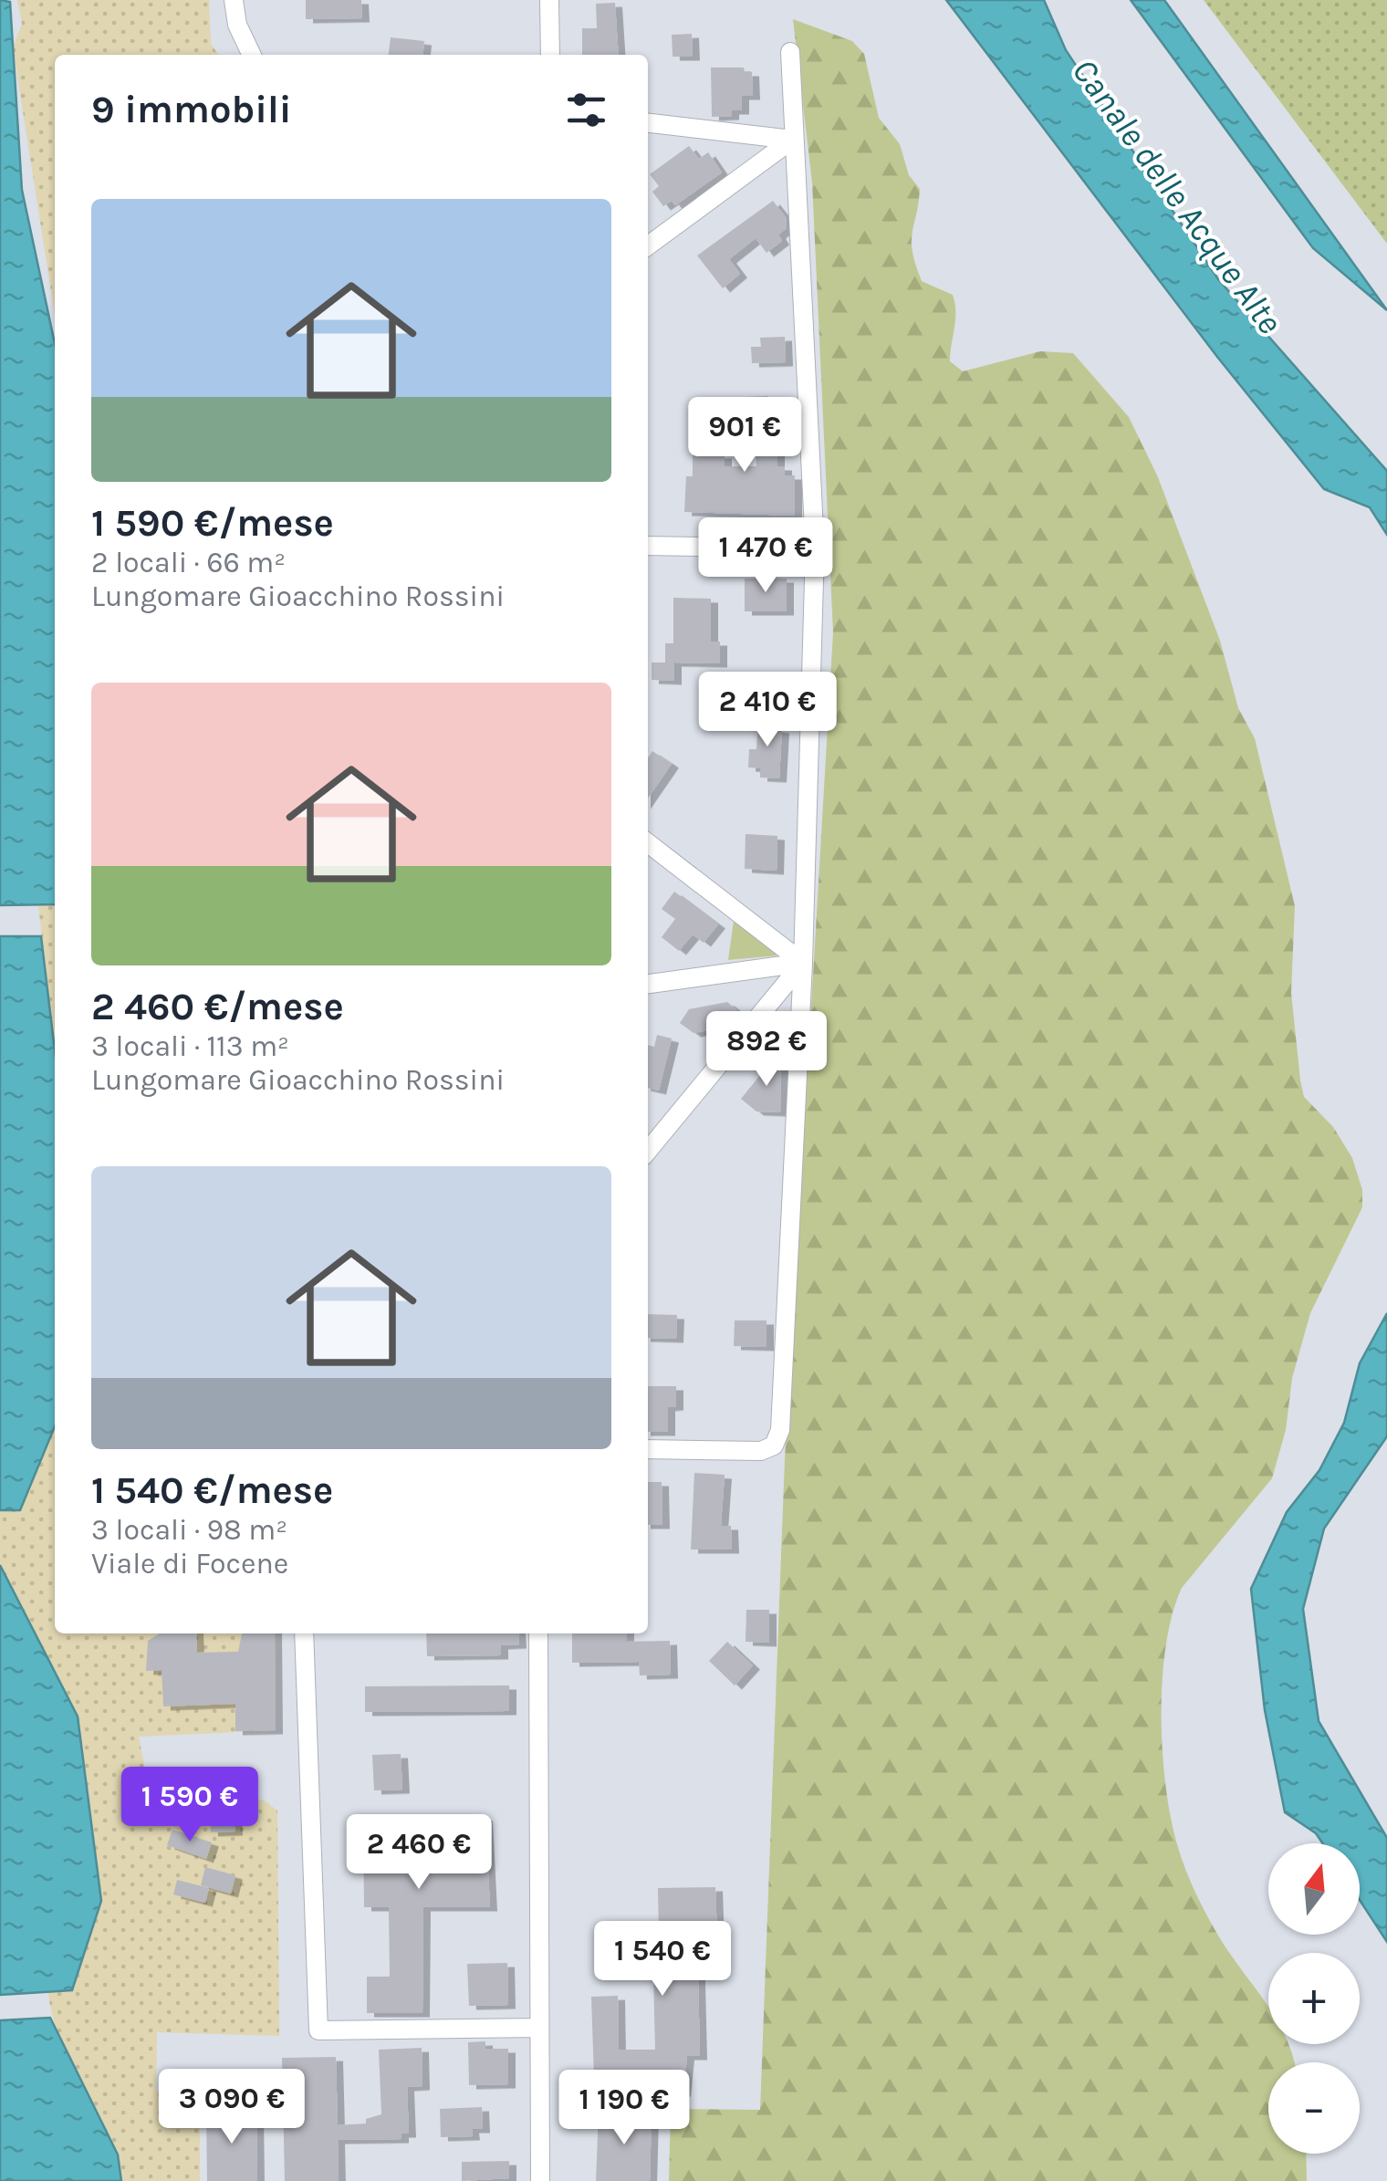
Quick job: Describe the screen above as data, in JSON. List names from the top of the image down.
{
  "water": ["Canale delle Acque Alte"],
  "north": "top",
  "page": {
    "heading": "9 immobili",
    "list": [
      {
        "name": "1 590 €/mese",
        "note": "2 locali · 66 m² · Lungomare Gioacchino Rossini"
      },
      {
        "name": "2 460 €/mese",
        "note": "3 locali · 113 m² · Lungomare Gioacchino Rossini"
      },
      {
        "name": "1 540 €/mese",
        "note": "3 locali · 98 m² · Viale di Focene"
      }
    ],
    "price": [
      "901 €",
      "1 470 €",
      "2 410 €",
      "892 €",
      "1 590 €",
      "2 460 €",
      "1 540 €",
      "3 090 €",
      "1 190 €"
    ],
    "map_buttons": ["+", "−"]
  }
}
